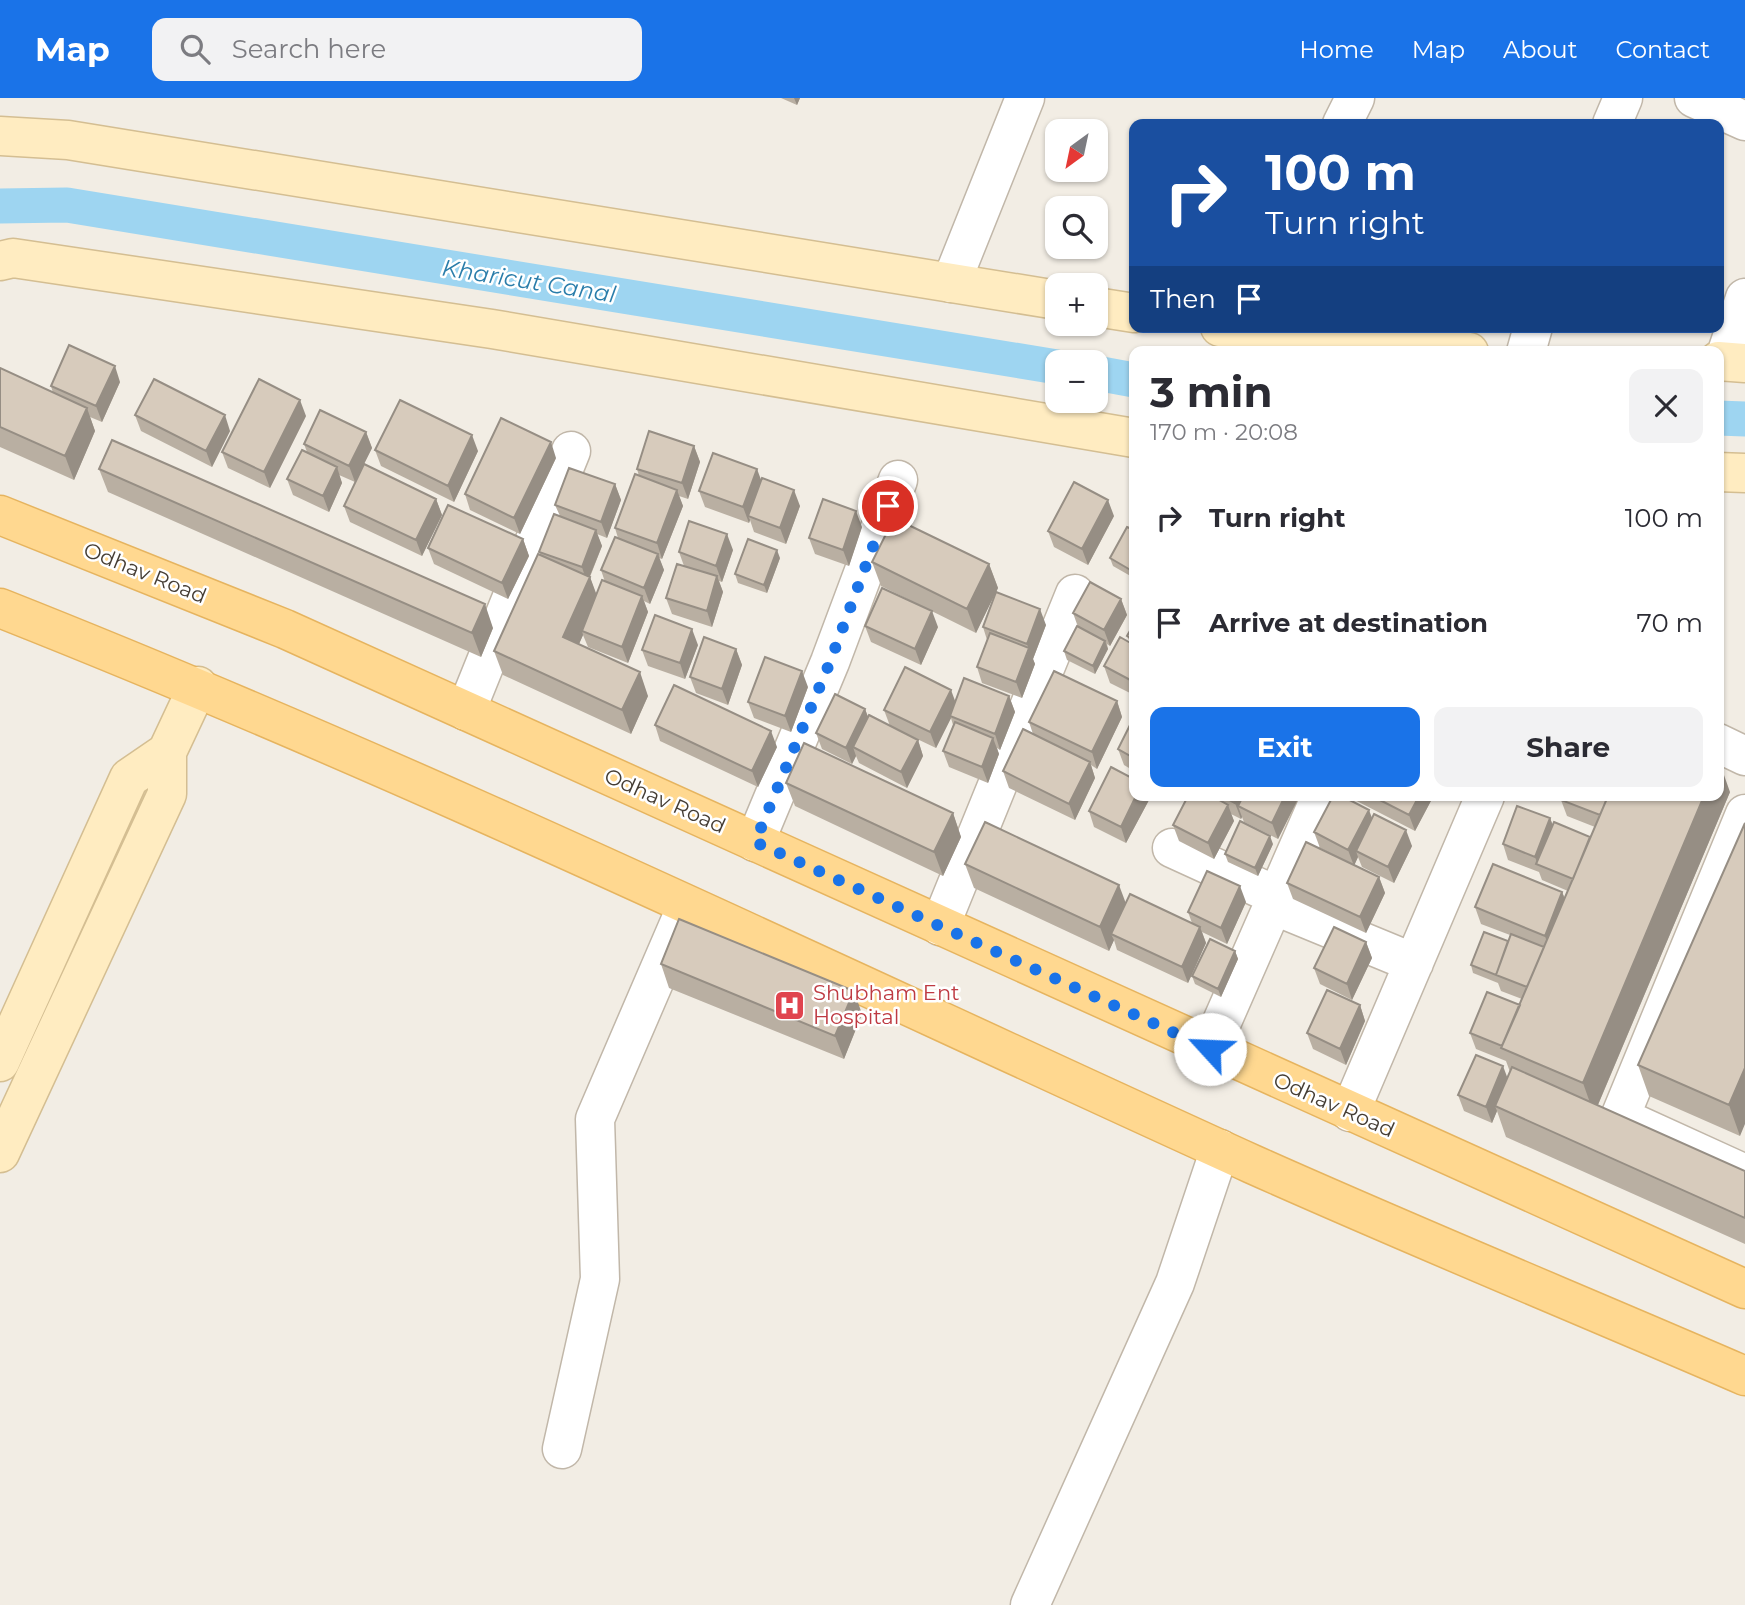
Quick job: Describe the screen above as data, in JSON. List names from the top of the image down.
{
  "streets": {
    "main road": ["Odhav Road"]
  },
  "water": ["Kharicut Canal"],
  "places": {
    "hospital": ["Shubham Ent Hospital"]
  },
  "north": "bottom left",
  "page": {
    "header": "Map",
    "search": "Search here",
    "nav": [
      "Home",
      "Map",
      "About",
      "Contact"
    ],
    "map_buttons": ["+", "−"],
    "turn": ["100 m", "Turn right"],
    "then": "Then",
    "heading": ["3 min", "170 m · 20:08"],
    "list": [
      {
        "name": "Turn right",
        "value": "100 m"
      },
      {
        "name": "Arrive at destination",
        "value": "70 m"
      }
    ],
    "buttons": ["Exit", "Share"]
  }
}
